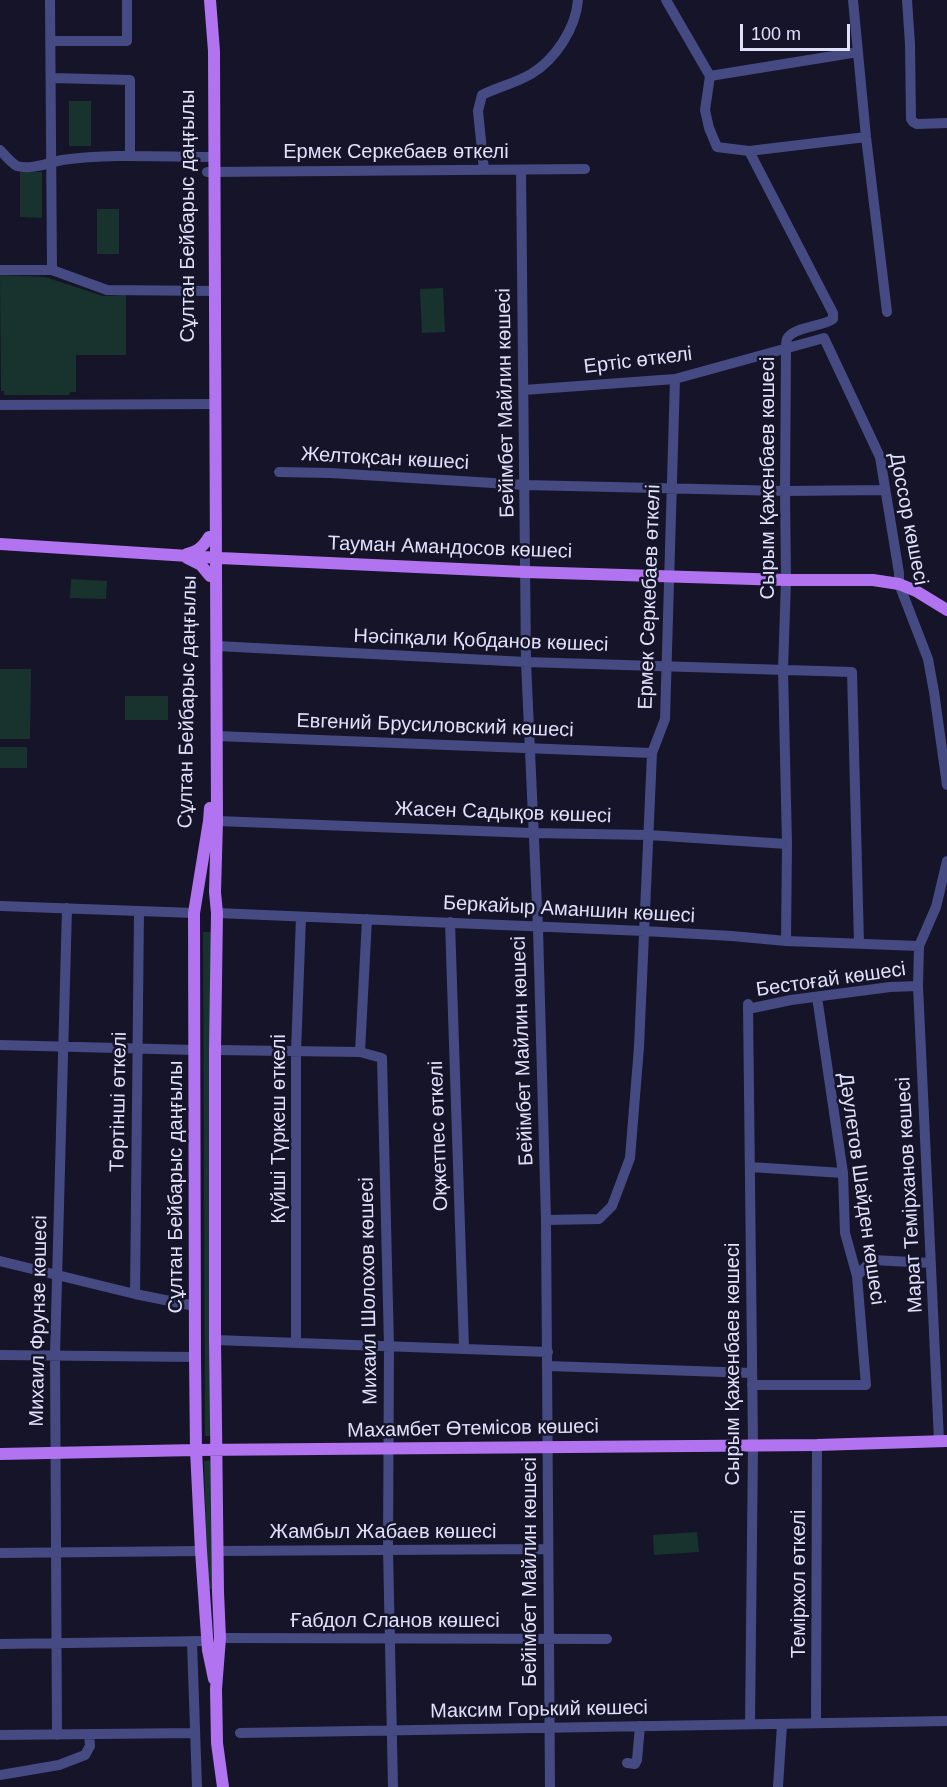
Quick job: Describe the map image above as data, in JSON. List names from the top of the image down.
{
  "streets": {
    "main road": ["Сұлтан Бейбарыс даңғылы", "Тауман Амандосов көшесі", "Махамбет Өтемісов көшесі"],
    "street": [
      "Ермек Серкебаев өткелі",
      "Ертіс өткелі",
      "Бейімбет Майлин көшесі",
      "Желтоқсан көшесі",
      "Сырым Қаженбаев көшесі",
      "Доссор көшесі",
      "Нәсіпқали Қобданов көшесі",
      "Евгений Брусиловский көшесі",
      "Жасен Садықов көшесі",
      "Беркайыр Аманшин көшесі",
      "Бестоғай көшесі",
      "Төртінші өткелі",
      "Күйші Түркеш өткелі",
      "Оқжетпес өткелі",
      "Дәулетов Шайден көшесі",
      "Марат Темірханов көшесі",
      "Михаил Шолохов көшесі",
      "Михаил Фрунзе көшесі",
      "Жамбыл Жабаев көшесі",
      "Теміржол өткелі",
      "Ғабдол Сланов көшесі",
      "Максим Горький көшесі"
    ]
  },
  "crossings": [
    ["Ермек Серкебаев өткелі", "Сұлтан Бейбарыс даңғылы"],
    ["Ермек Серкебаев өткелі", "Ертіс өткелі"],
    ["Ермек Серкебаев өткелі", "Бейімбет Майлин көшесі"],
    ["Ермек Серкебаев өткелі", "Желтоқсан көшесі"],
    ["Ермек Серкебаев өткелі", "Тауман Амандосов көшесі"],
    ["Ермек Серкебаев өткелі", "Нәсіпқали Қобданов көшесі"],
    ["Ермек Серкебаев өткелі", "Евгений Брусиловский көшесі"],
    ["Ермек Серкебаев өткелі", "Жасен Садықов көшесі"],
    ["Ермек Серкебаев өткелі", "Беркайыр Аманшин көшесі"],
    ["Сұлтан Бейбарыс даңғылы", "Тауман Амандосов көшесі"],
    ["Сұлтан Бейбарыс даңғылы", "Нәсіпқали Қобданов көшесі"],
    ["Сұлтан Бейбарыс даңғылы", "Евгений Брусиловский көшесі"],
    ["Сұлтан Бейбарыс даңғылы", "Жасен Садықов көшесі"],
    ["Сұлтан Бейбарыс даңғылы", "Беркайыр Аманшин көшесі"],
    ["Сұлтан Бейбарыс даңғылы", "Махамбет Өтемісов көшесі"],
    ["Сұлтан Бейбарыс даңғылы", "Жамбыл Жабаев көшесі"],
    ["Сұлтан Бейбарыс даңғылы", "Ғабдол Сланов көшесі"],
    ["Ертіс өткелі", "Бейімбет Майлин көшесі"],
    ["Ертіс өткелі", "Сырым Қаженбаев көшесі"],
    ["Ертіс өткелі", "Доссор көшесі"],
    ["Бейімбет Майлин көшесі", "Желтоқсан көшесі"],
    ["Бейімбет Майлин көшесі", "Тауман Амандосов көшесі"],
    ["Бейімбет Майлин көшесі", "Нәсіпқали Қобданов көшесі"],
    ["Бейімбет Майлин көшесі", "Евгений Брусиловский көшесі"],
    ["Бейімбет Майлин көшесі", "Жасен Садықов көшесі"],
    ["Бейімбет Майлин көшесі", "Беркайыр Аманшин көшесі"],
    ["Бейімбет Майлин көшесі", "Махамбет Өтемісов көшесі"],
    ["Бейімбет Майлин көшесі", "Жамбыл Жабаев көшесі"],
    ["Бейімбет Майлин көшесі", "Ғабдол Сланов көшесі"],
    ["Бейімбет Майлин көшесі", "Максим Горький көшесі"],
    ["Желтоқсан көшесі", "Сырым Қаженбаев көшесі"],
    ["Желтоқсан көшесі", "Доссор көшесі"],
    ["Сырым Қаженбаев көшесі", "Тауман Амандосов көшесі"],
    ["Сырым Қаженбаев көшесі", "Нәсіпқали Қобданов көшесі"],
    ["Сырым Қаженбаев көшесі", "Жасен Садықов көшесі"],
    ["Сырым Қаженбаев көшесі", "Беркайыр Аманшин көшесі"],
    ["Сырым Қаженбаев көшесі", "Бестоғай көшесі"],
    ["Сырым Қаженбаев көшесі", "Дәулетов Шайден көшесі"],
    ["Сырым Қаженбаев көшесі", "Махамбет Өтемісов көшесі"],
    ["Сырым Қаженбаев көшесі", "Максим Горький көшесі"],
    ["Доссор көшесі", "Тауман Амандосов көшесі"],
    ["Нәсіпқали Қобданов көшесі", "Беркайыр Аманшин көшесі"],
    ["Беркайыр Аманшин көшесі", "Күйші Түркеш өткелі"],
    ["Беркайыр Аманшин көшесі", "Оқжетпес өткелі"],
    ["Беркайыр Аманшин көшесі", "Марат Темірханов көшесі"],
    ["Бестоғай көшесі", "Дәулетов Шайден көшесі"],
    ["Бестоғай көшесі", "Марат Темірханов көшесі"],
    ["Марат Темірханов көшесі", "Махамбет Өтемісов көшесі"],
    ["Михаил Шолохов көшесі", "Махамбет Өтемісов көшесі"],
    ["Михаил Шолохов көшесі", "Жамбыл Жабаев көшесі"],
    ["Михаил Шолохов көшесі", "Ғабдол Сланов көшесі"],
    ["Михаил Шолохов көшесі", "Максим Горький көшесі"],
    ["Михаил Фрунзе көшесі", "Махамбет Өтемісов көшесі"],
    ["Махамбет Өтемісов көшесі", "Теміржол өткелі"],
    ["Теміржол өткелі", "Максим Горький көшесі"]
  ],
  "scale_bar": "100 m"
}
